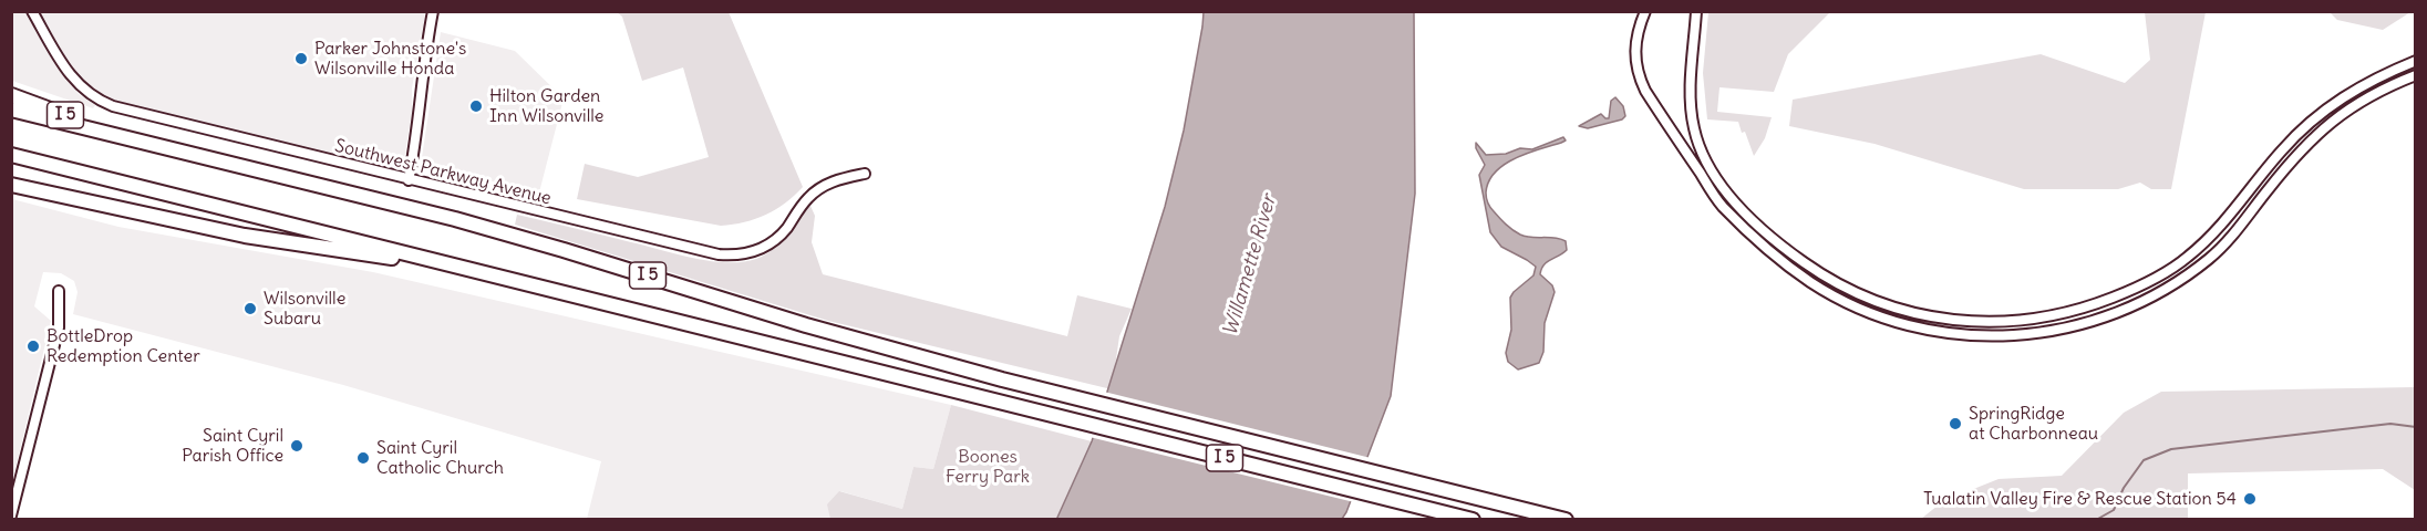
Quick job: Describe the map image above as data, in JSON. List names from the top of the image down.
{
  "streets": {
    "highway": ["I 5"],
    "street": ["Southwest Parkway Avenue"]
  },
  "water": ["Willamette River"],
  "parks": ["Boones Ferry Park"],
  "places": [
    "Parker Johnstone's Wilsonville Honda",
    "Hilton Garden Inn Wilsonville",
    "Wilsonville Subaru",
    "BottleDrop Redemption Center",
    "SpringRidge at Charbonneau",
    "Saint Cyril Parish Office",
    "Saint Cyril Catholic Church",
    "Tualatin Valley Fire & Rescue Station 54"
  ]
}
